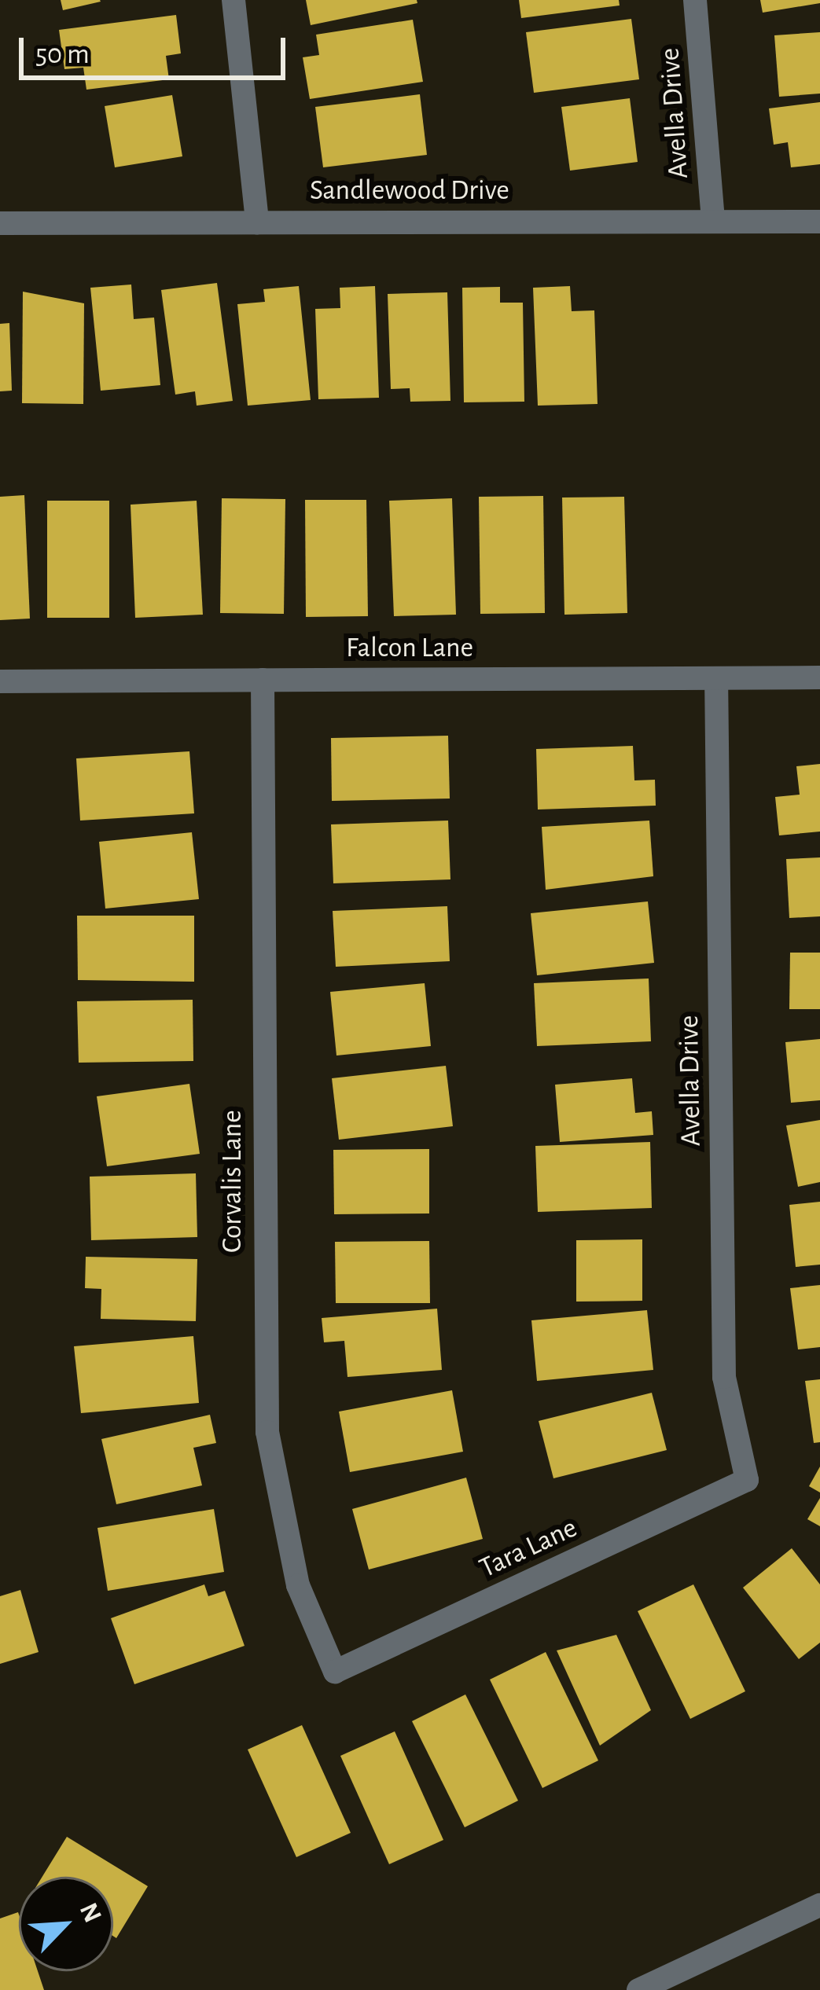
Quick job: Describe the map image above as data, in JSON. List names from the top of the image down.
{
  "streets": {
    "street": [
      "Avella Drive",
      "Sandlewood Drive",
      "Falcon Lane",
      "Corvalis Lane",
      "Tara Lane"
    ]
  },
  "crossings": [
    ["Avella Drive", "Sandlewood Drive"],
    ["Avella Drive", "Falcon Lane"],
    ["Avella Drive", "Tara Lane"],
    ["Falcon Lane", "Corvalis Lane"],
    ["Corvalis Lane", "Tara Lane"]
  ],
  "scale_bar": "50 m",
  "north": "top right"
}
